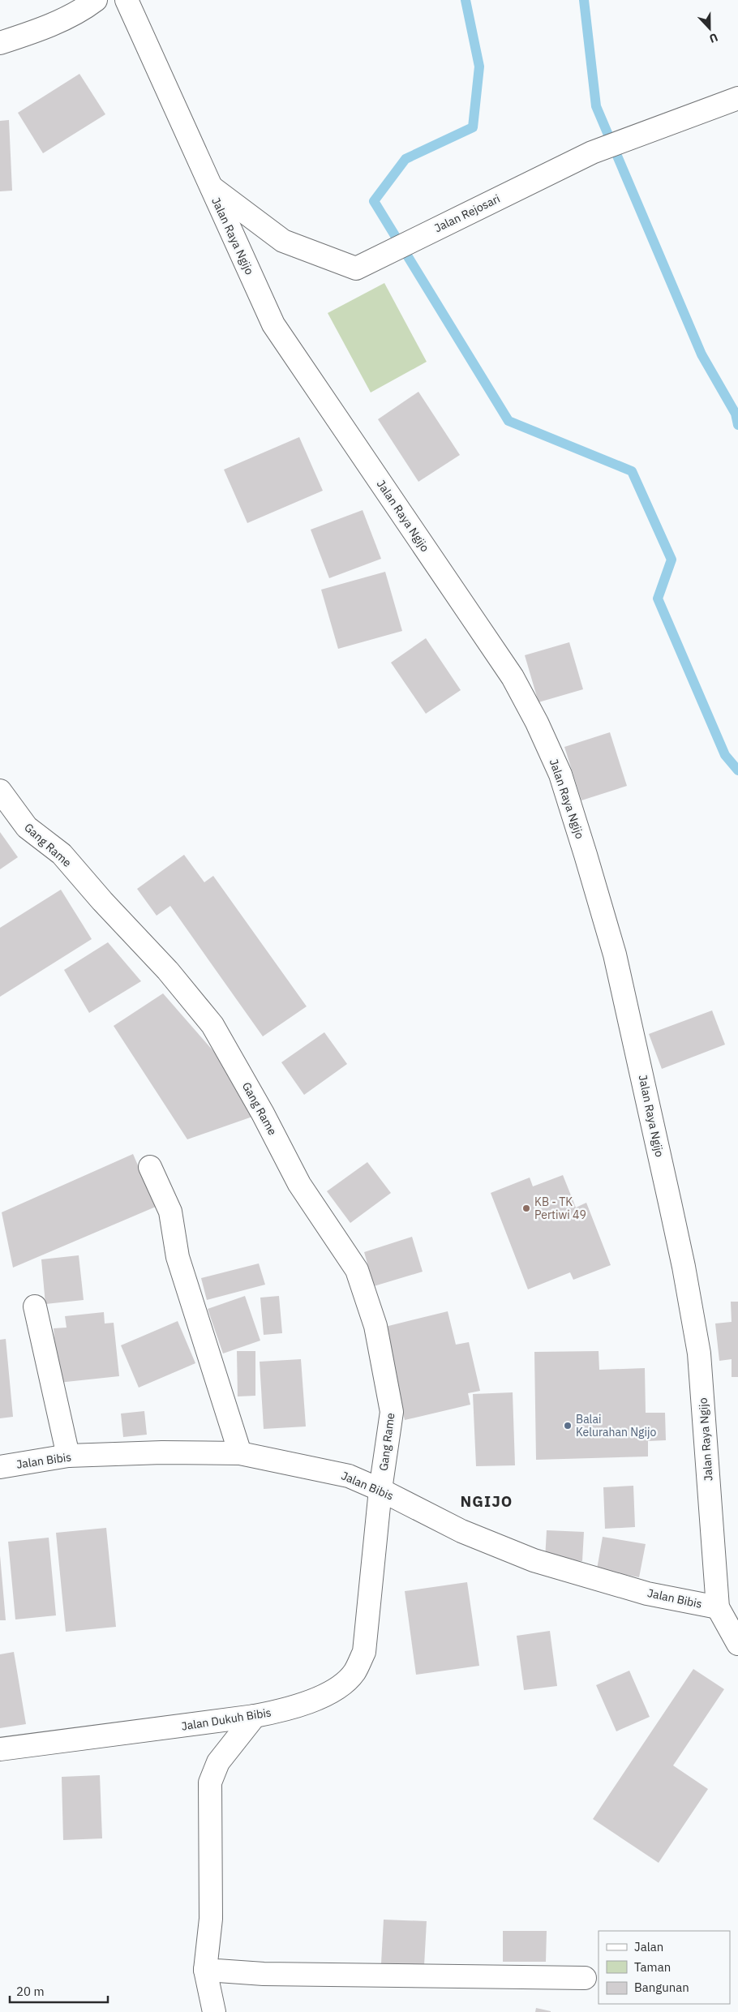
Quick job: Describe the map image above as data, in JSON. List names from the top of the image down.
{
  "streets": {
    "street": [
      "Jalan Rejosari",
      "Jalan Raya Ngijo",
      "Gang Rame",
      "Jalan Bibis",
      "Jalan Dukuh Bibis"
    ]
  },
  "crossings": [
    ["Jalan Rejosari", "Jalan Raya Ngijo"],
    ["Jalan Raya Ngijo", "Jalan Bibis"],
    ["Gang Rame", "Jalan Bibis"],
    ["Gang Rame", "Jalan Dukuh Bibis"],
    ["Jalan Bibis", "Jalan Dukuh Bibis"]
  ],
  "districts": ["NGIJO"],
  "places": ["KB - TK Pertiwi 49", "Balai Kelurahan Ngijo"],
  "legend": ["Jalan", "Taman", "Bangunan"],
  "scale_bar": "20 m",
  "north": "bottom"
}
